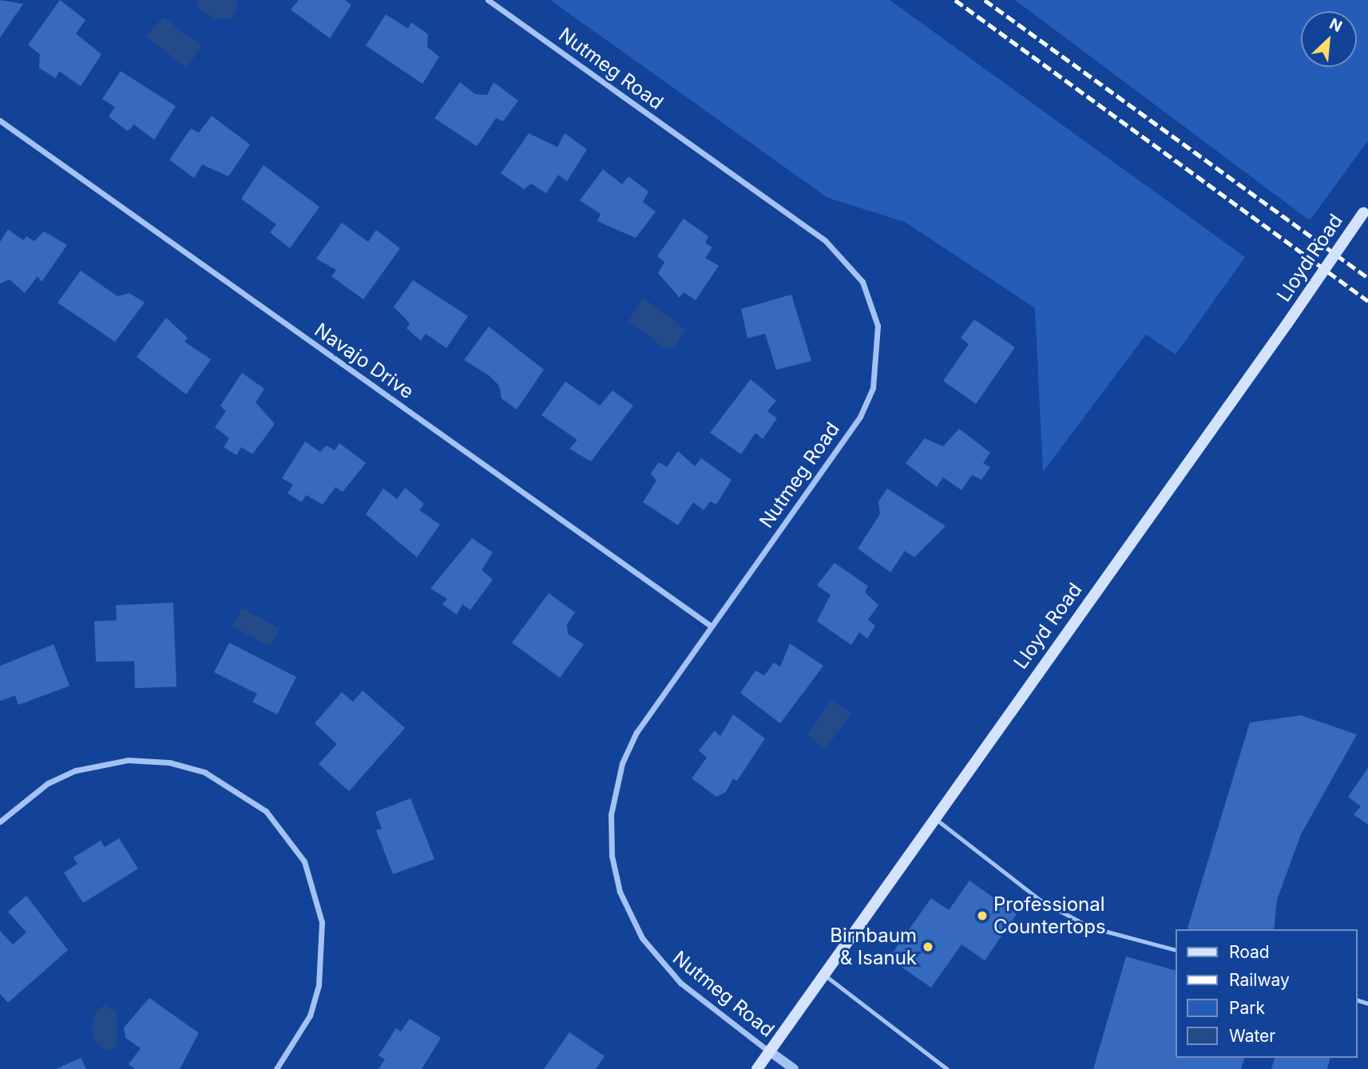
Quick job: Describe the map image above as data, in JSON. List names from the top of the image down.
{
  "streets": {
    "main road": ["Lloyd Road"],
    "street": ["Nutmeg Road", "Navajo Drive"]
  },
  "crossings": [
    ["Nutmeg Road", "Lloyd Road"],
    ["Nutmeg Road", "Navajo Drive"]
  ],
  "places": ["Professional Countertops", "Birnbaum & Isanuk"],
  "legend": [
    "Road",
    "Railway",
    "Park",
    "Water"
  ],
  "north": "top right"
}
